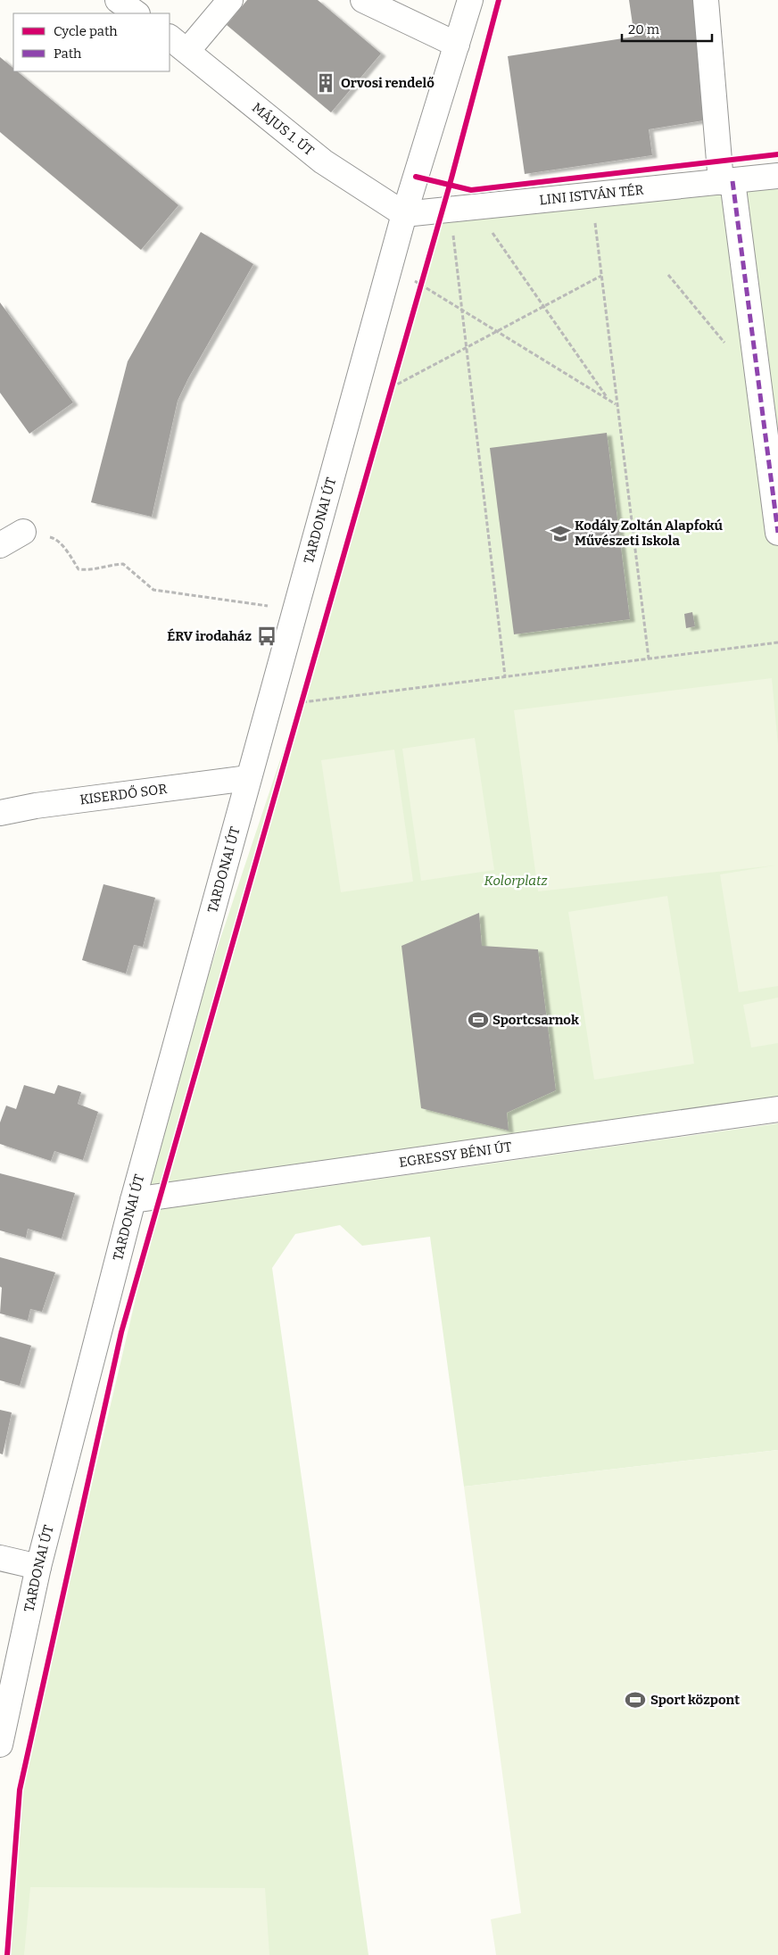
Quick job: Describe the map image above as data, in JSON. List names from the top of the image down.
{
  "streets": {
    "street": [
      "MÁJUS 1. ÚT",
      "LINI ISTVÁN TÉR",
      "TARDONAI ÚT",
      "KISERDŐ SOR",
      "EGRESSY BÉNI ÚT"
    ]
  },
  "crossings": [
    ["MÁJUS 1. ÚT", "LINI ISTVÁN TÉR"],
    ["MÁJUS 1. ÚT", "TARDONAI ÚT"],
    ["LINI ISTVÁN TÉR", "TARDONAI ÚT"],
    ["TARDONAI ÚT", "KISERDŐ SOR"],
    ["TARDONAI ÚT", "EGRESSY BÉNI ÚT"]
  ],
  "parks": ["Kolorplatz"],
  "places": {
    "building": ["Orvosi rendelő"],
    "school or university": ["Kodály Zoltán Alapfokú Művészeti Iskola"],
    "bus stop": ["ÉRV irodaház"],
    "sports": ["Sportcsarnok", "Sport központ"]
  },
  "legend": ["Cycle path", "Path"],
  "scale_bar": "20 m"
}
